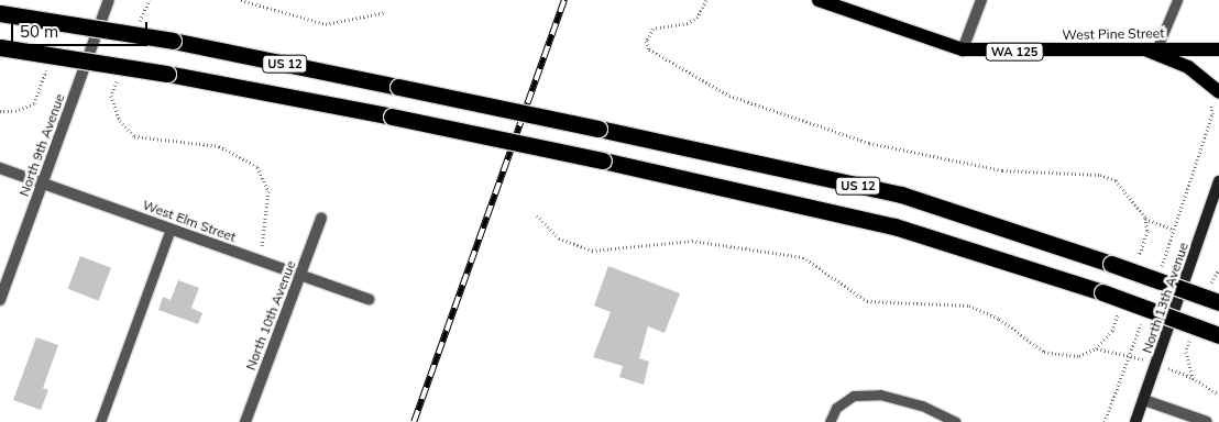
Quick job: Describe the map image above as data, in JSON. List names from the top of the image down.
{
  "streets": {
    "highway": ["US 12"],
    "main road": ["West Pine Street", "WA 125", "North 13th Avenue"],
    "street": ["North 9th Avenue", "West Elm Street", "North 10th Avenue"]
  },
  "crossings": [
    ["West Pine Street", "WA 125"],
    ["North 9th Avenue", "West Elm Street"],
    ["West Elm Street", "North 10th Avenue"]
  ],
  "scale_bar": "50 m"
}
